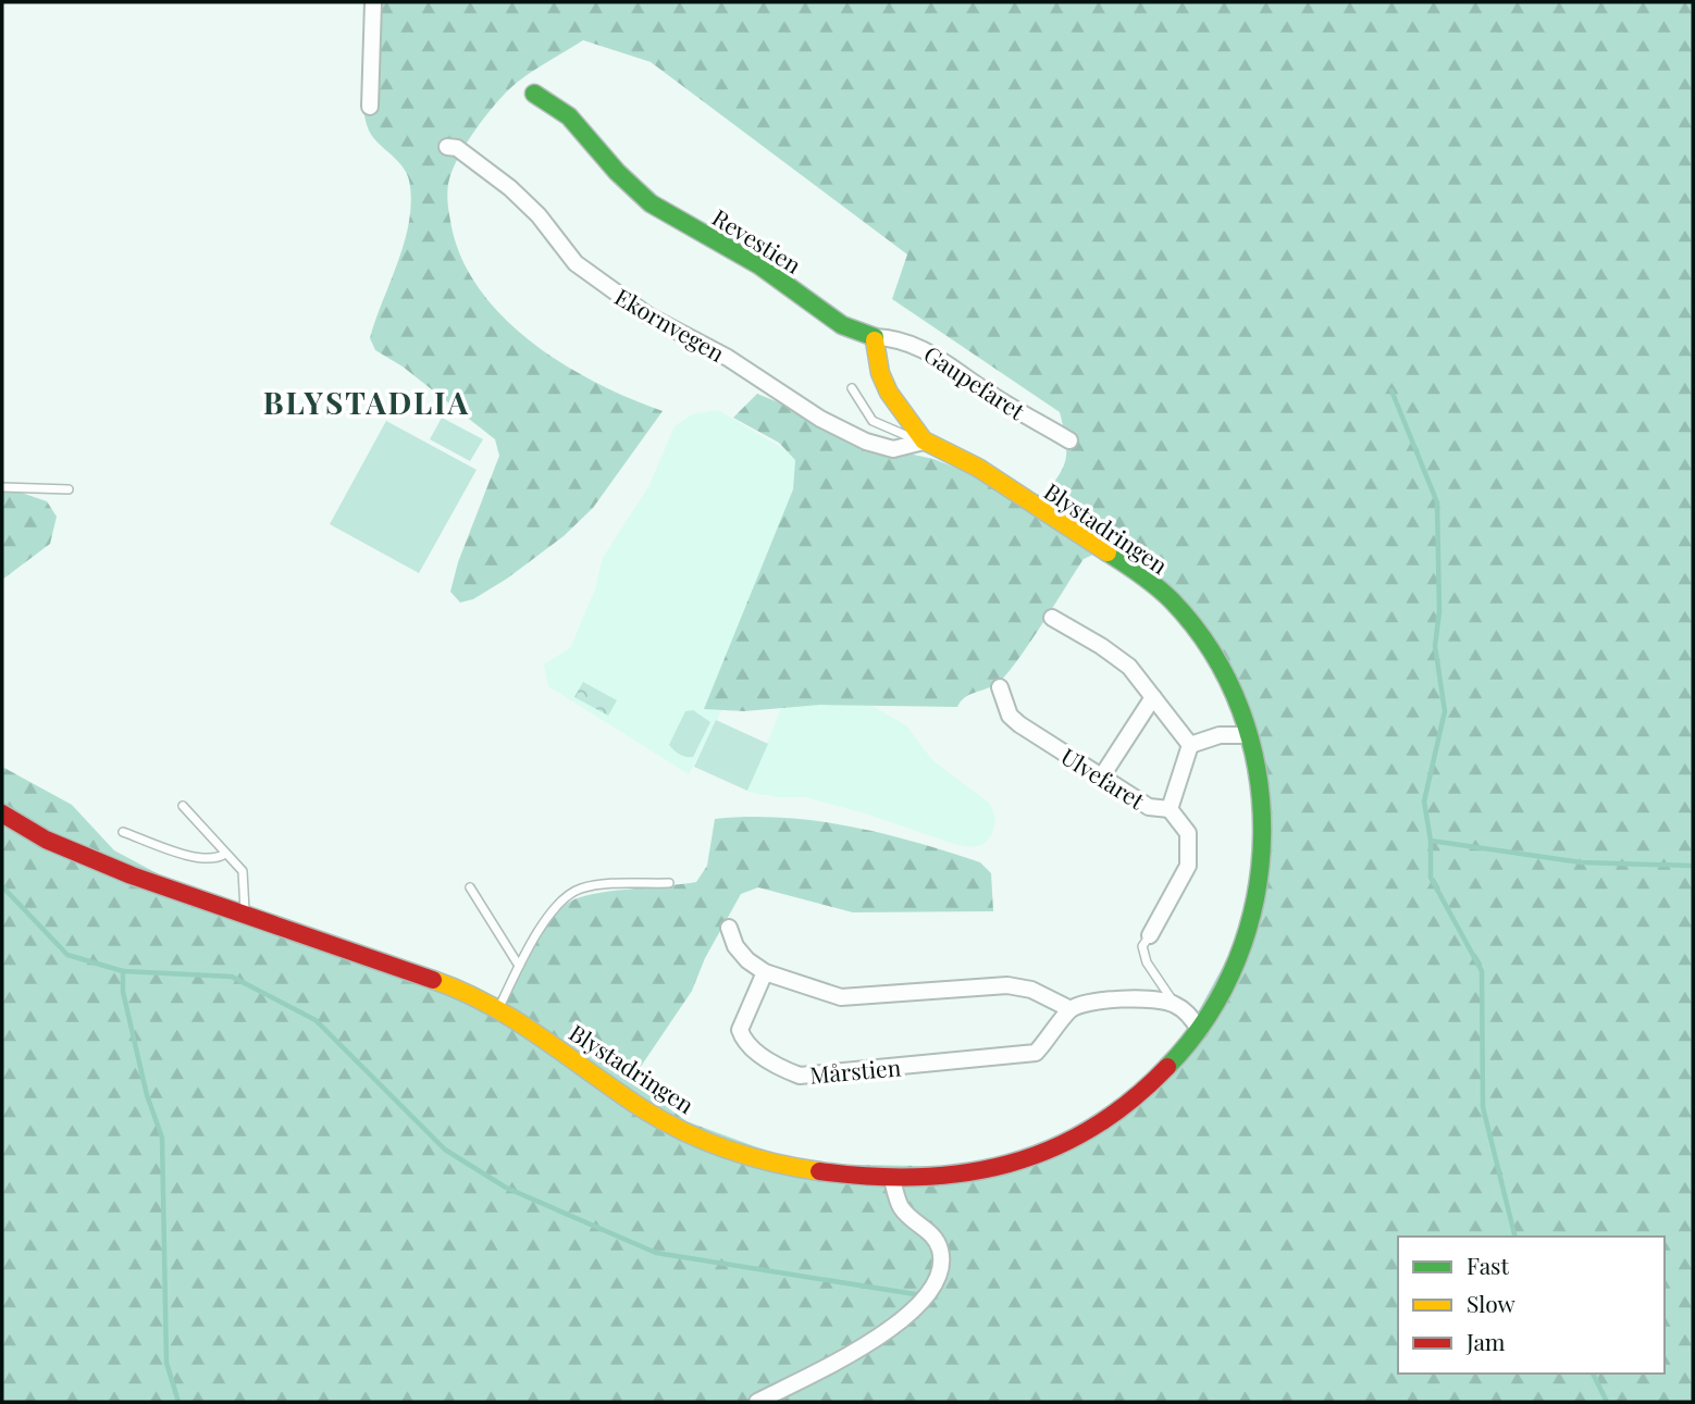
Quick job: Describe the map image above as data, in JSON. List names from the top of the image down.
{
  "streets": {
    "street": [
      "Revestien",
      "Ekornvegen",
      "Gaupefaret",
      "Blystadringen",
      "Ulvefaret",
      "Mårstien"
    ]
  },
  "crossings": [
    ["Revestien", "Gaupefaret"],
    ["Ekornvegen", "Blystadringen"]
  ],
  "districts": ["BLYSTADLIA"],
  "legend": ["Fast", "Slow", "Jam"]
}
